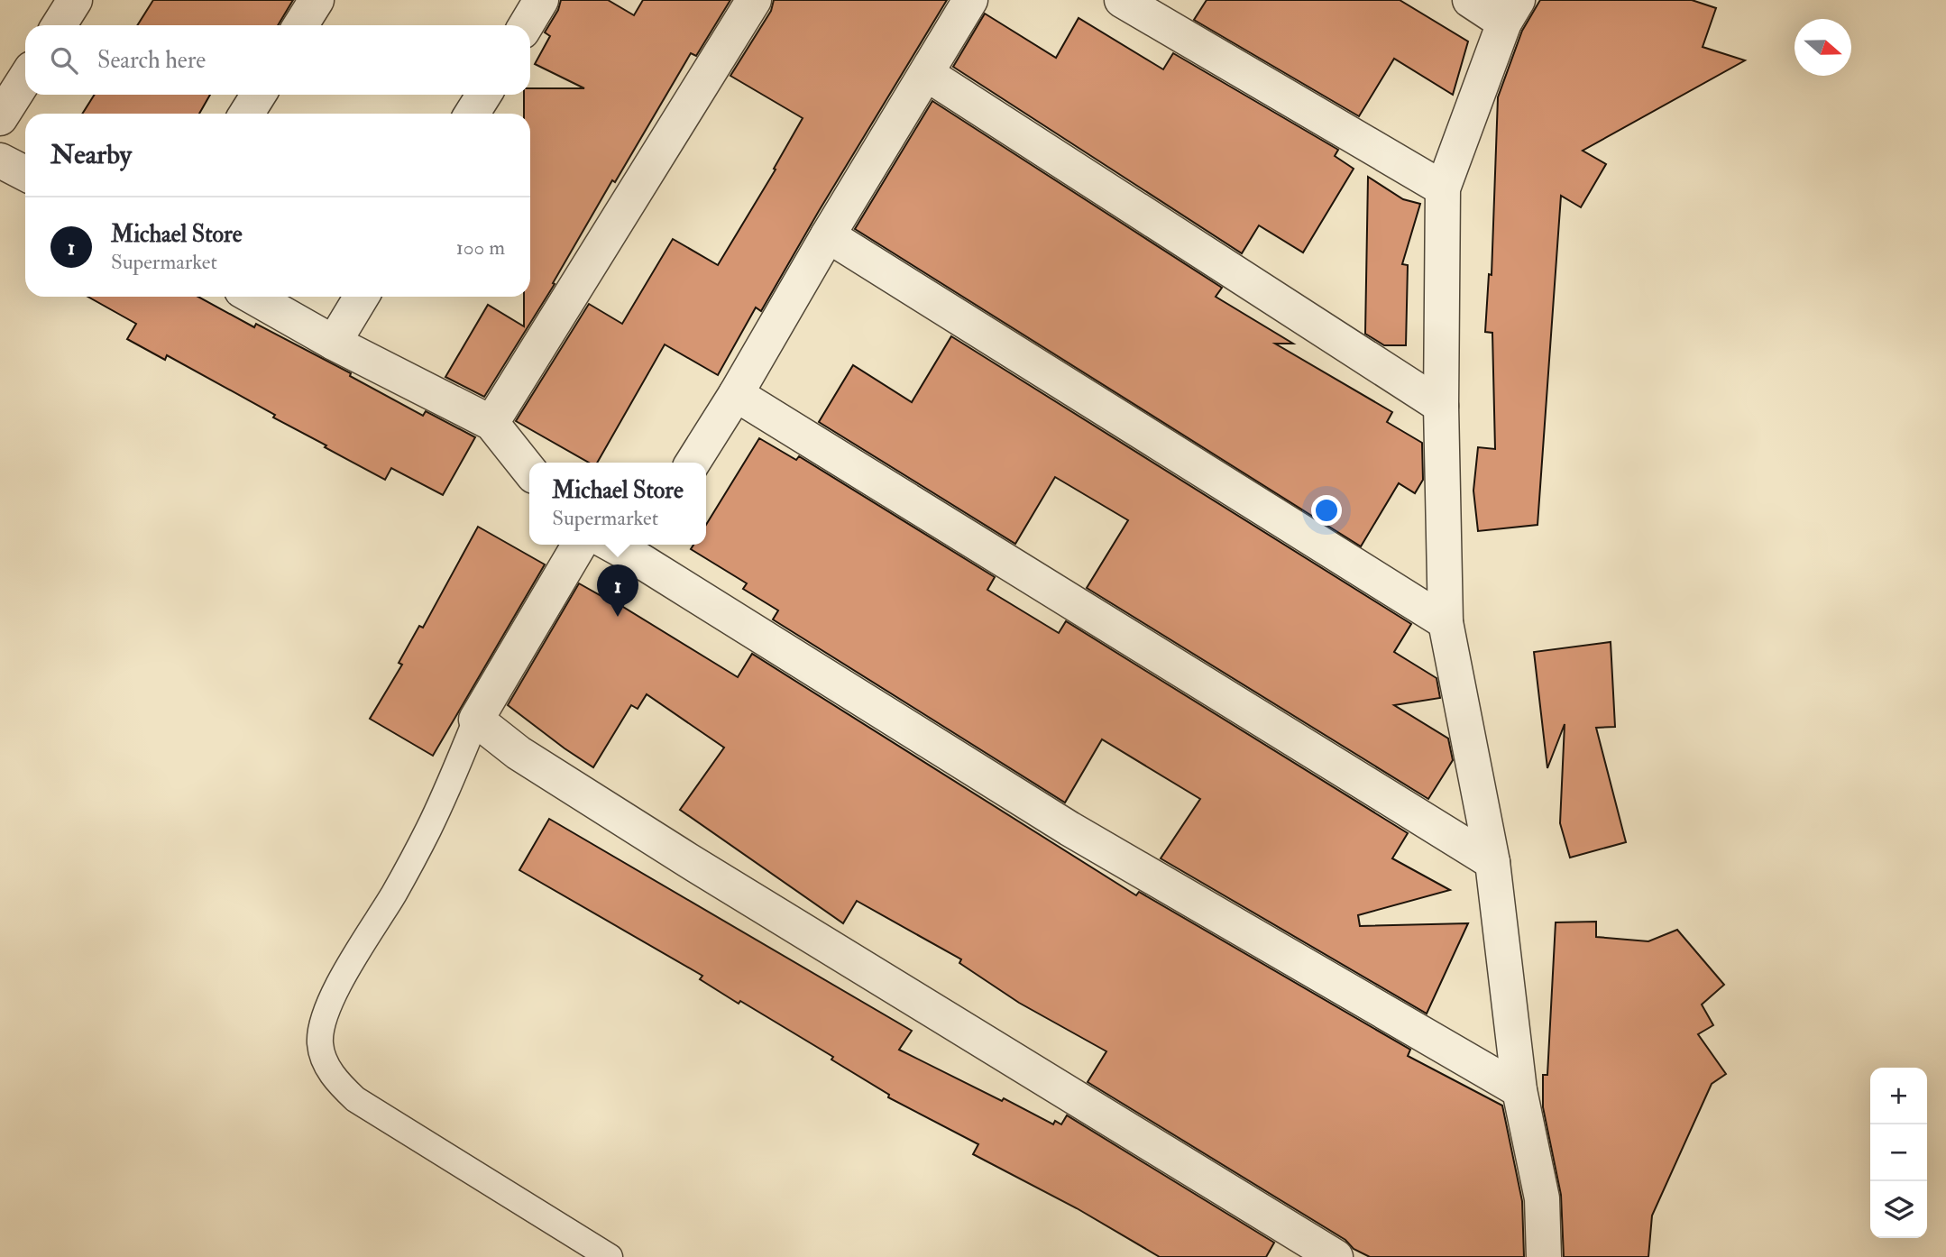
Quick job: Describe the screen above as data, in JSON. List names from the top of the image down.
{
  "north": "right",
  "page": {
    "search": "Search here",
    "heading": "Nearby",
    "list": [
      {
        "mark": "1",
        "name": "Michael Store",
        "note": "Supermarket",
        "value": "100 m"
      }
    ],
    "popup": ["Michael Store", "Supermarket"],
    "pins": "1",
    "map_buttons": ["+", "−"]
  }
}
